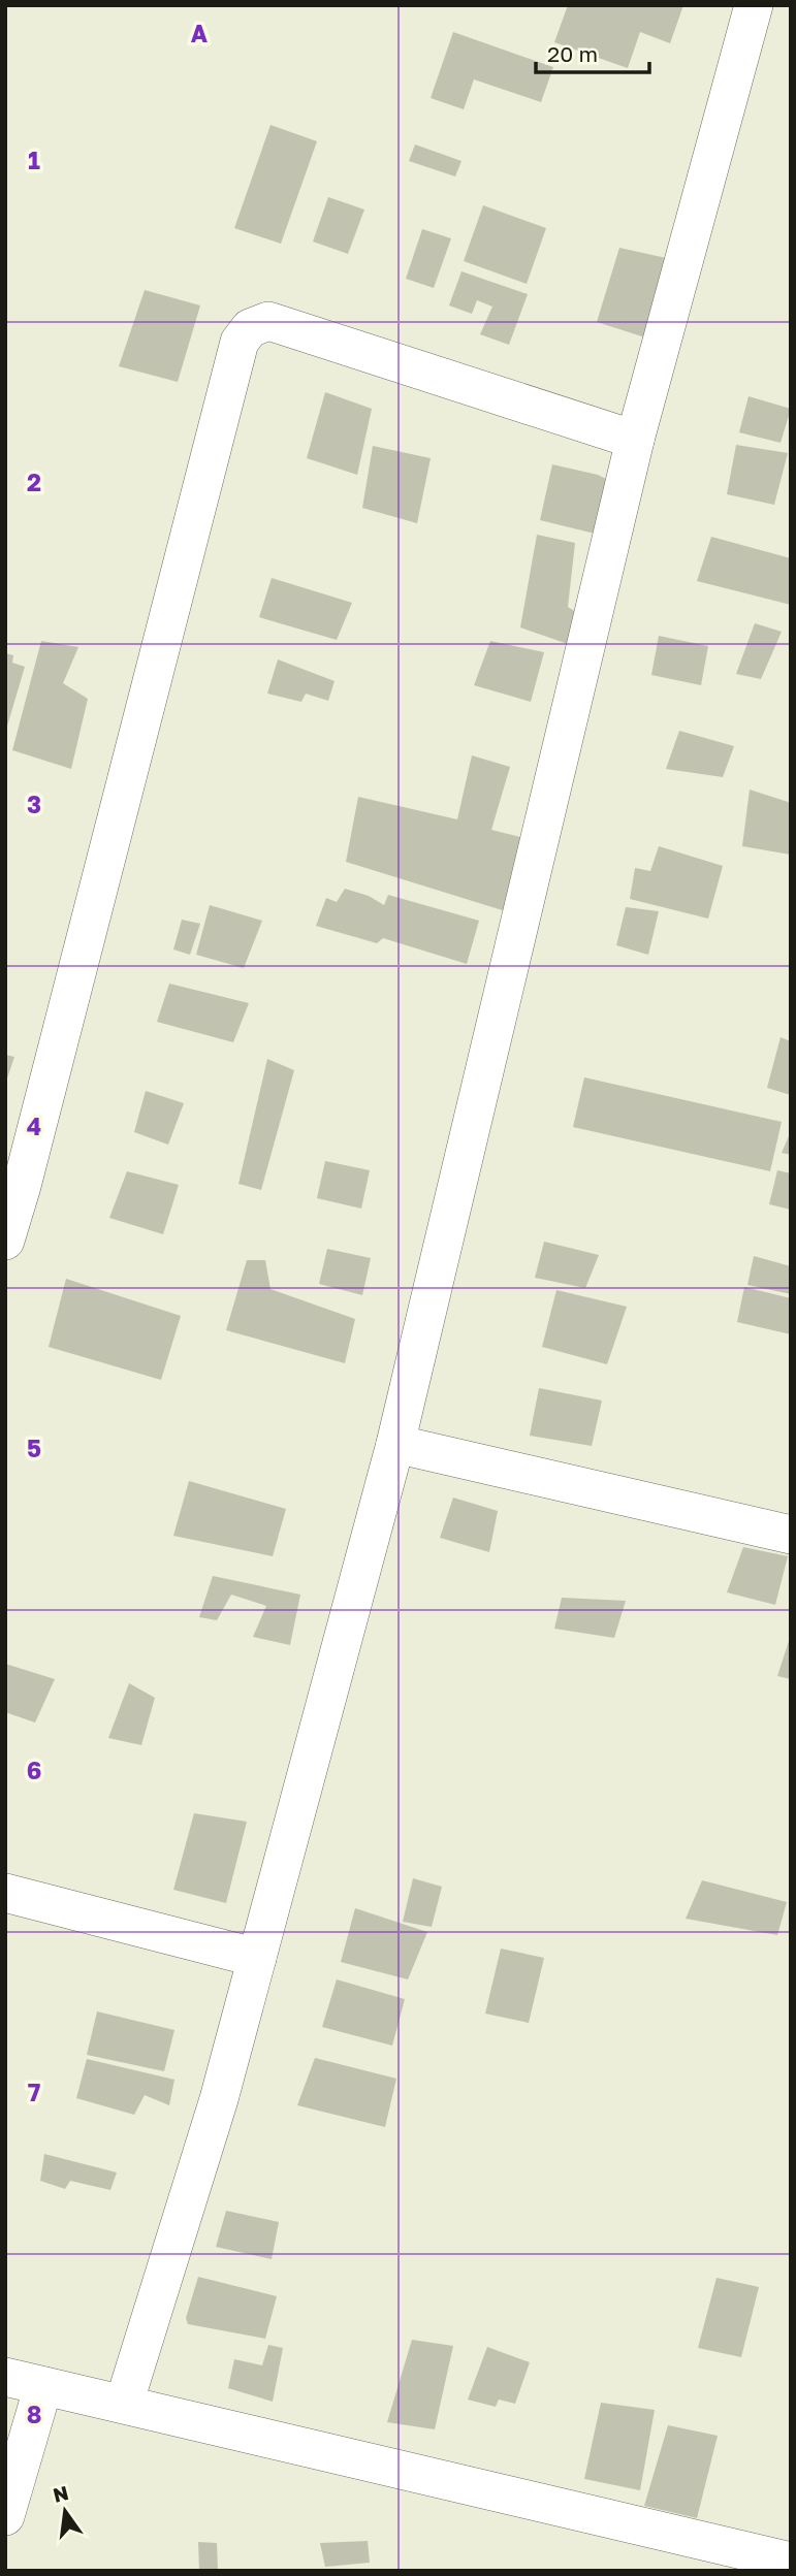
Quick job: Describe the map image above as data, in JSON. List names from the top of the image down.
{
  "scale_bar": "20 m",
  "north": "top",
  "grid": {
    "columns": ["A"],
    "rows": [
      "1",
      "2",
      "3",
      "4",
      "5",
      "6",
      "7",
      "8"
    ]
  }
}
